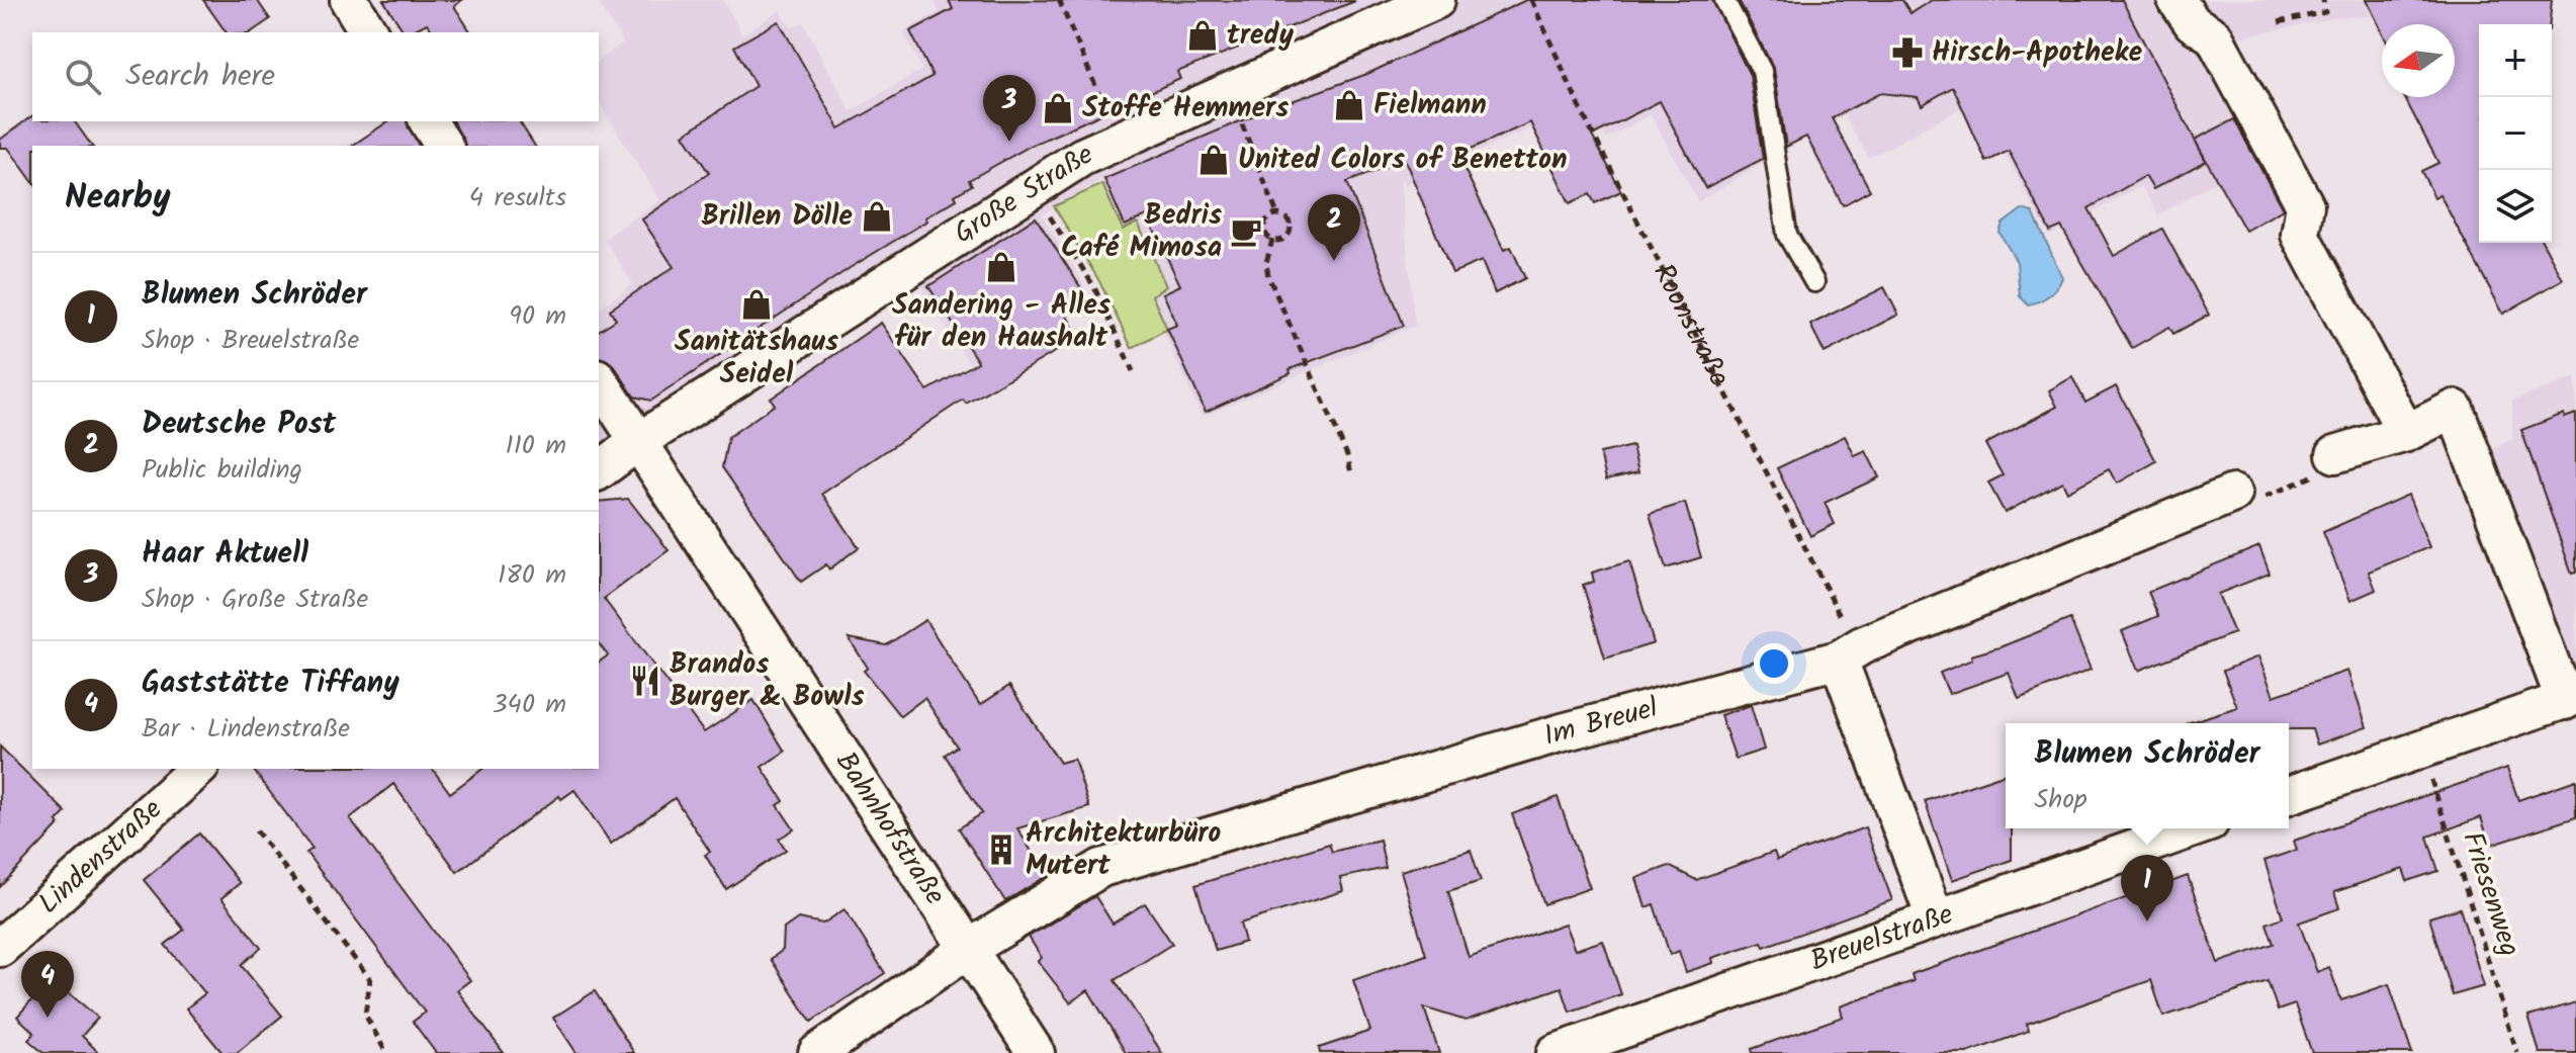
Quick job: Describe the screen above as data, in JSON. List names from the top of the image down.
{
  "streets": {
    "street": [
      "Große Straße",
      "Im Breuel",
      "Bahnhofstraße",
      "Lindenstraße",
      "Breuelstraße"
    ],
    "path": ["Roonstraße", "Friesenweg"]
  },
  "crossings": [
    ["Große Straße", "Bahnhofstraße"],
    ["Roonstraße", "Im Breuel"],
    ["Im Breuel", "Bahnhofstraße"]
  ],
  "places": {
    "shop": [
      "tredy",
      "Fielmann",
      "Stoffe Hemmers",
      "United Colors of Benetton",
      "Brillen Dölle",
      "Sandering - Alles für den Haushalt",
      "Sanitätshaus Seidel"
    ],
    "pharmacy": ["Hirsch-Apotheke"],
    "cafe": ["Bedris Café Mimosa"],
    "restaurant": ["Brandos Burger & Bowls"],
    "building": ["Architekturbüro Mutert"]
  },
  "north": "left",
  "page": {
    "map_buttons": ["+", "−"],
    "search": "Search here",
    "pins": [
      "3",
      "2",
      "1",
      "4"
    ],
    "heading": ["Nearby", "4 results"],
    "list": [
      {
        "mark": "1",
        "name": "Blumen Schröder",
        "note": "Shop · Breuelstraße",
        "value": "90 m"
      },
      {
        "mark": "2",
        "name": "Deutsche Post",
        "note": "Public building",
        "value": "110 m"
      },
      {
        "mark": "3",
        "name": "Haar Aktuell",
        "note": "Shop · Große Straße",
        "value": "180 m"
      },
      {
        "mark": "4",
        "name": "Gaststätte Tiffany",
        "note": "Bar · Lindenstraße",
        "value": "340 m"
      }
    ],
    "popup": ["Blumen Schröder", "Shop"]
  }
}
